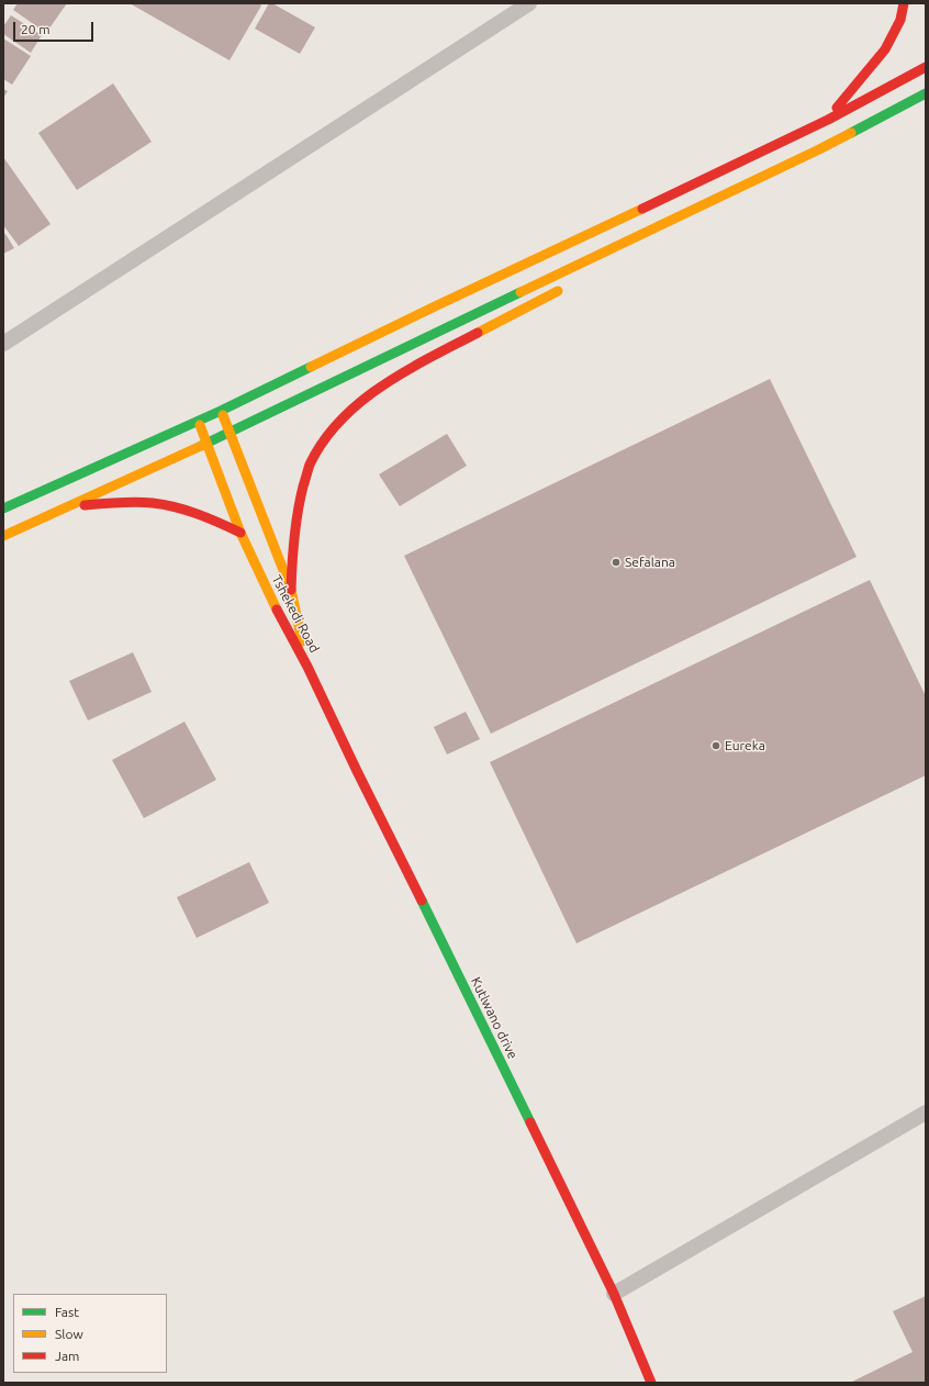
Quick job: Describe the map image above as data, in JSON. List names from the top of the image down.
{
  "streets": {
    "main road": ["Tshekedi Road", "Kutlwano drive"]
  },
  "crossings": [
    ["Tshekedi Road", "Kutlwano drive"]
  ],
  "places": ["Sefalana", "Eureka"],
  "legend": ["Fast", "Slow", "Jam"],
  "scale_bar": "20 m"
}
